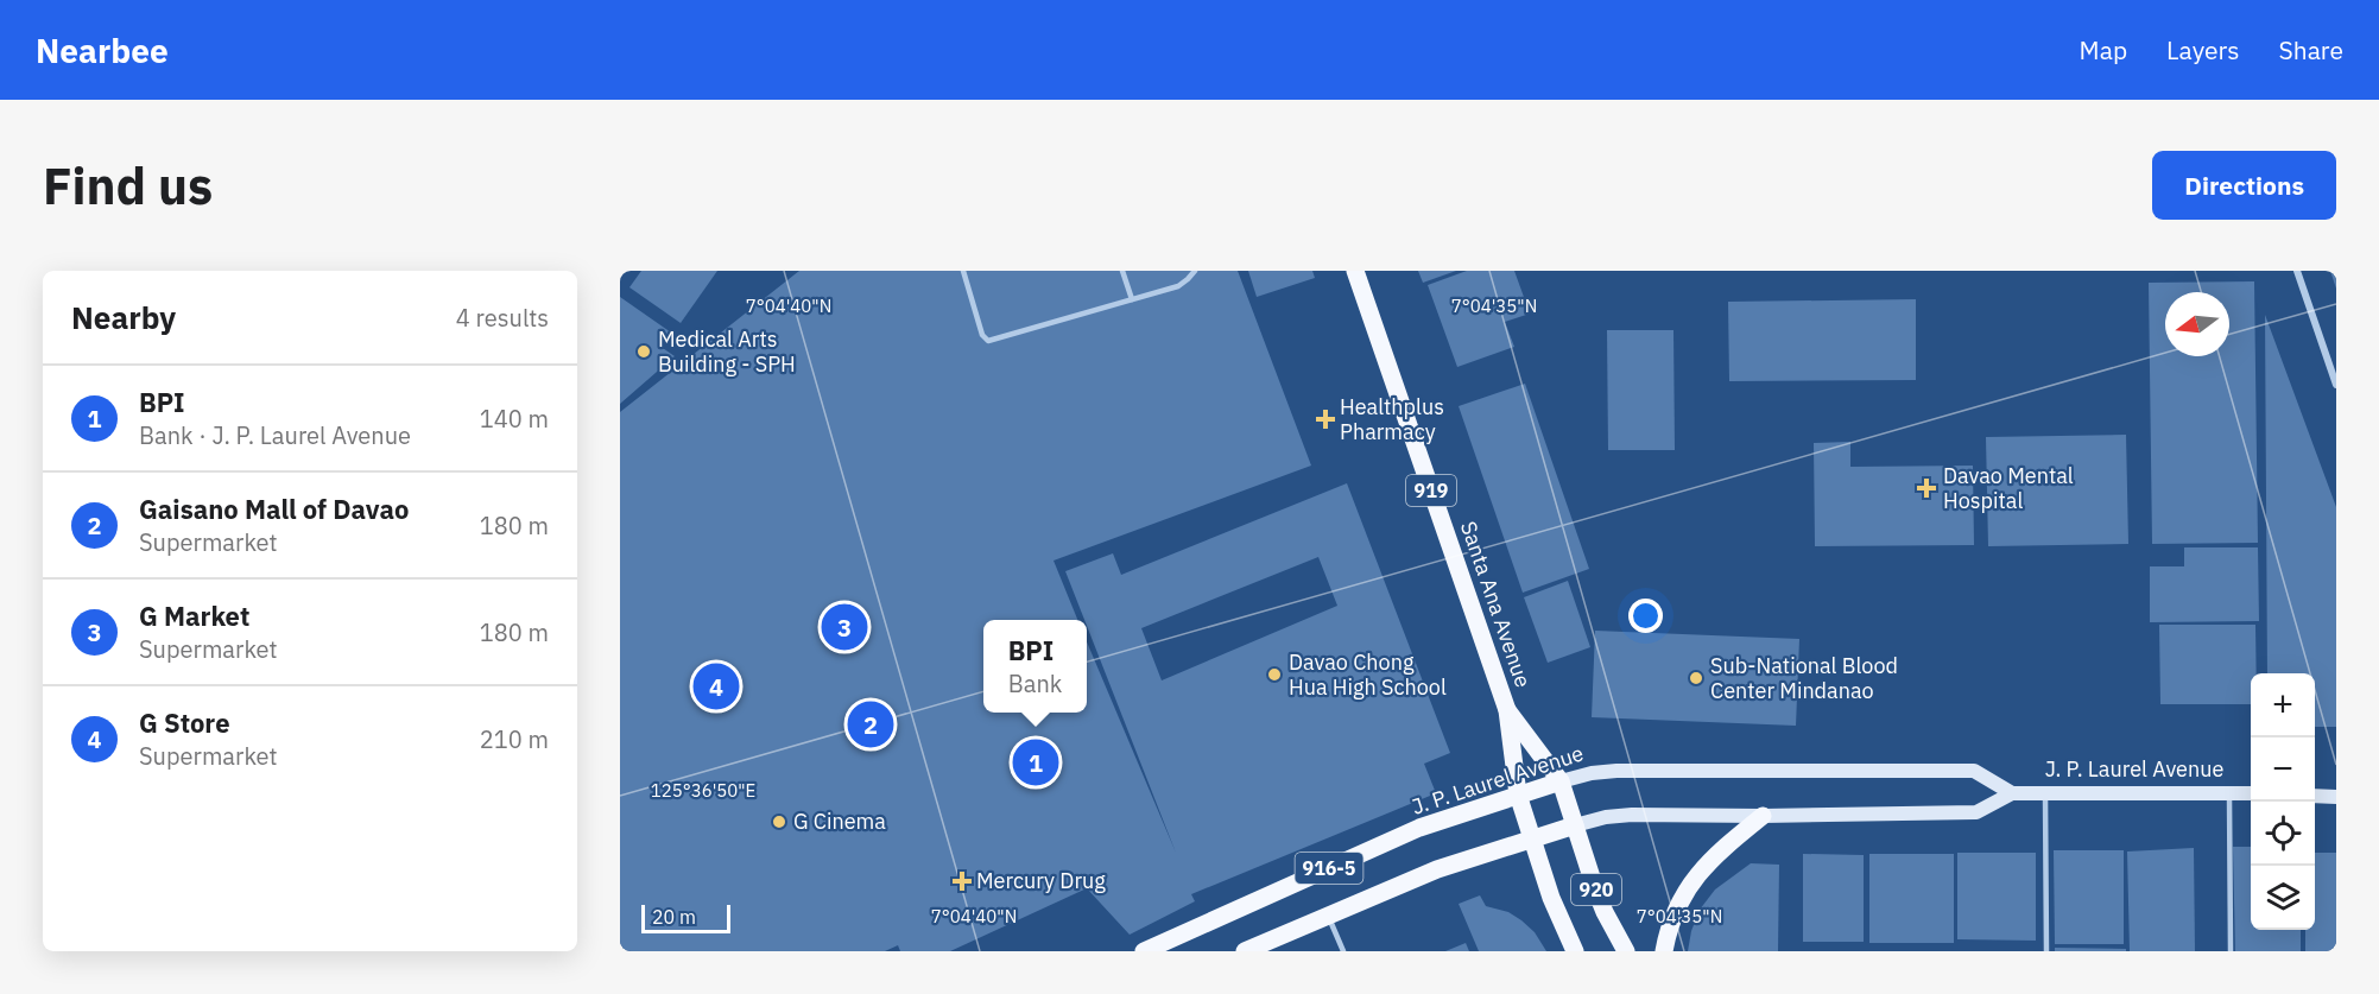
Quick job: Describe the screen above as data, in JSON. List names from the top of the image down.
{
  "streets": {
    "main road": [
      "919",
      "Santa Ana Avenue",
      "J. P. Laurel Avenue",
      "916-5",
      "920"
    ]
  },
  "crossings": [
    ["919", "Santa Ana Avenue"],
    ["919", "J. P. Laurel Avenue"],
    ["919", "920"],
    ["Santa Ana Avenue", "J. P. Laurel Avenue"],
    ["J. P. Laurel Avenue", "920"]
  ],
  "places": {
    "other": [
      "Medical Arts Building - SPH",
      "Davao Chong Hua High School",
      "Sub-National Blood Center Mindanao",
      "G Cinema"
    ],
    "health": ["Healthplus Pharmacy", "Davao Mental Hospital", "Mercury Drug"]
  },
  "scale_bar": "20 m",
  "north": "left",
  "page": {
    "header": "Nearbee",
    "nav": ["Map", "Layers", "Share"],
    "buttons": "Directions",
    "title": "Find us",
    "heading": ["Nearby", "4 results"],
    "list": [
      {
        "mark": "1",
        "name": "BPI",
        "note": "Bank · J. P. Laurel Avenue",
        "value": "140 m"
      },
      {
        "mark": "2",
        "name": "Gaisano Mall of Davao",
        "note": "Supermarket",
        "value": "180 m"
      },
      {
        "mark": "3",
        "name": "G Market",
        "note": "Supermarket",
        "value": "180 m"
      },
      {
        "mark": "4",
        "name": "G Store",
        "note": "Supermarket",
        "value": "210 m"
      }
    ],
    "pins": [
      "3",
      "4",
      "2",
      "1"
    ],
    "popup": ["BPI", "Bank"],
    "map_buttons": ["+", "−"],
    "scale": "20 m"
  },
  "coordinates": ["7°04'40\"N", "7°04'35\"N", "125°36'50\"E"]
}
